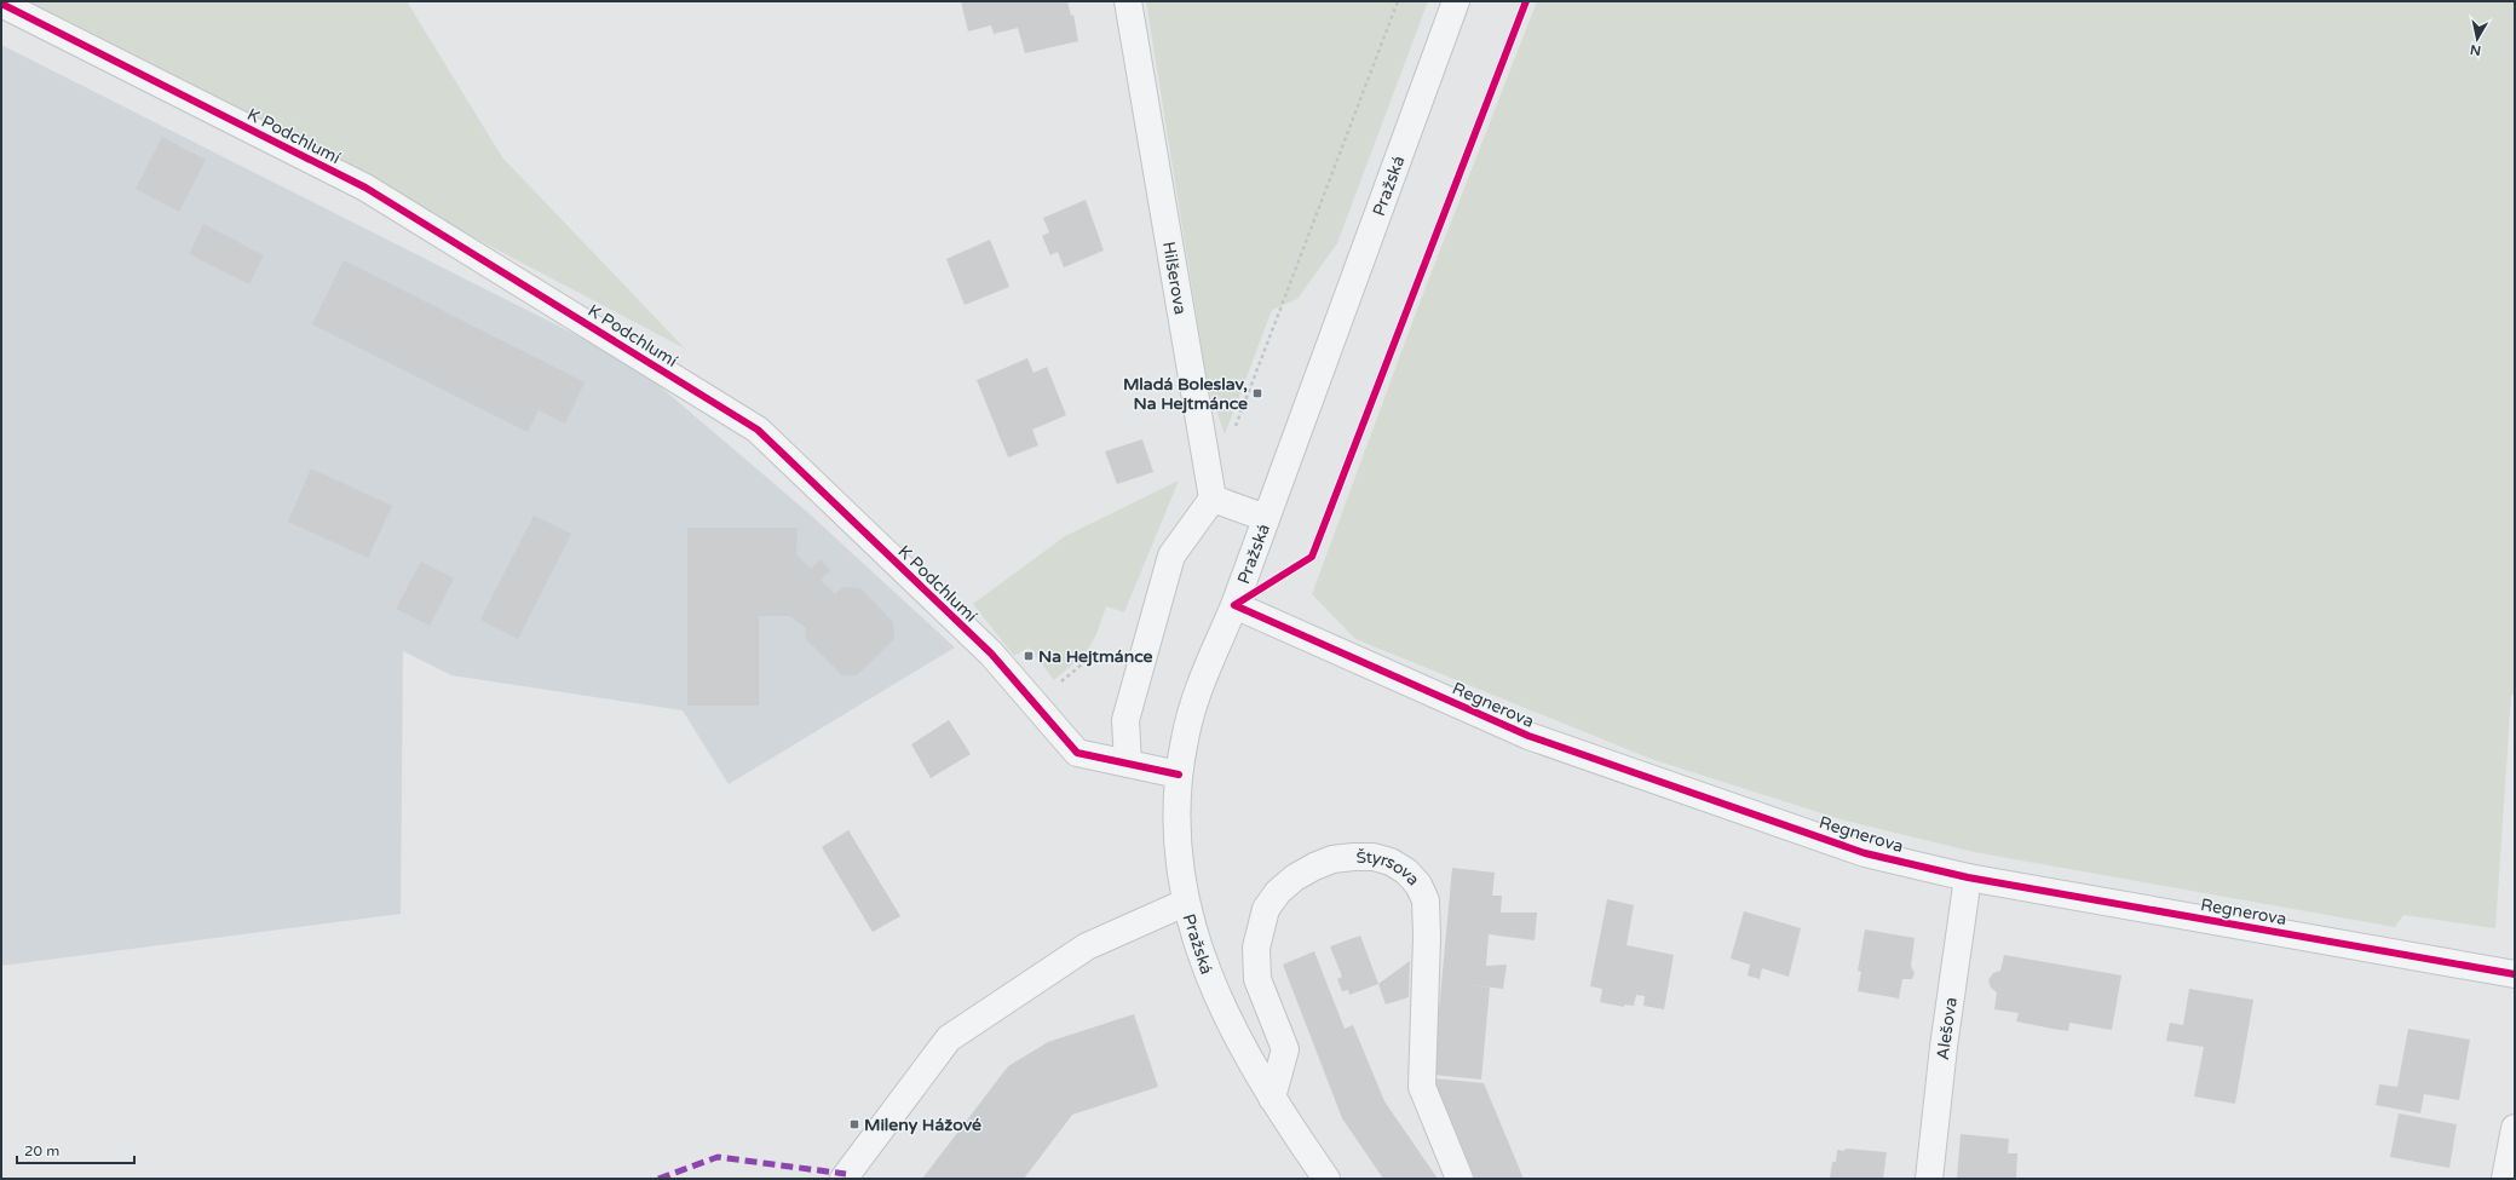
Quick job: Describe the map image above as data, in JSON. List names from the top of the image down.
{
  "streets": {
    "street": [
      "K Podchlumí",
      "Pražská",
      "Hilšerova",
      "Regnerova",
      "Štyrsova",
      "Alešova"
    ]
  },
  "crossings": [
    ["K Podchlumí", "Pražská"],
    ["Pražská", "Regnerova"],
    ["Pražská", "Štyrsova"],
    ["Regnerova", "Alešova"]
  ],
  "places": {
    "transit": ["Mladá Boleslav, Na Hejtmánce", "Na Hejtmánce", "Mileny Hážové"]
  },
  "scale_bar": "20 m",
  "north": "bottom"
}
